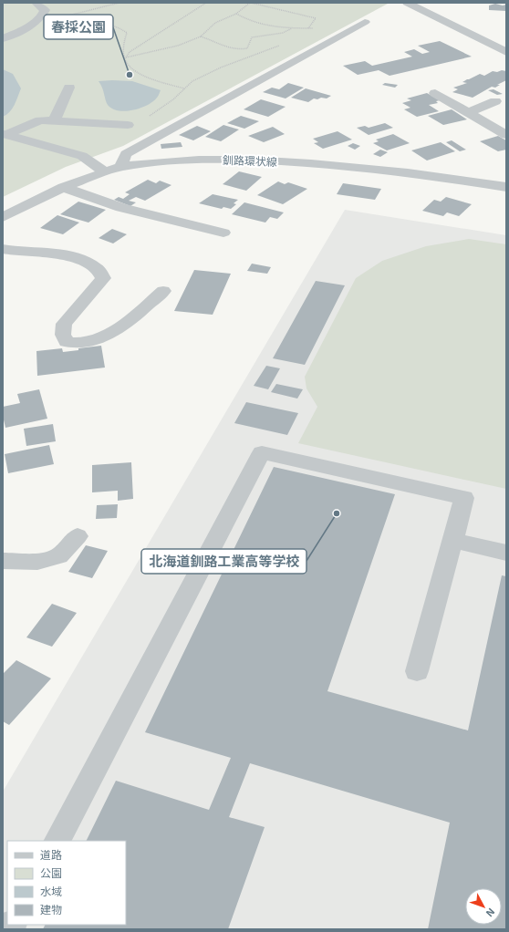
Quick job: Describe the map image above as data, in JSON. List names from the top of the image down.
{
  "streets": {
    "street": ["釧路環状線"]
  },
  "places": ["春採公園", "北海道釧路工業高等学校"],
  "legend": [
    "道路",
    "公園",
    "水域",
    "建物"
  ],
  "north": "bottom right"
}
